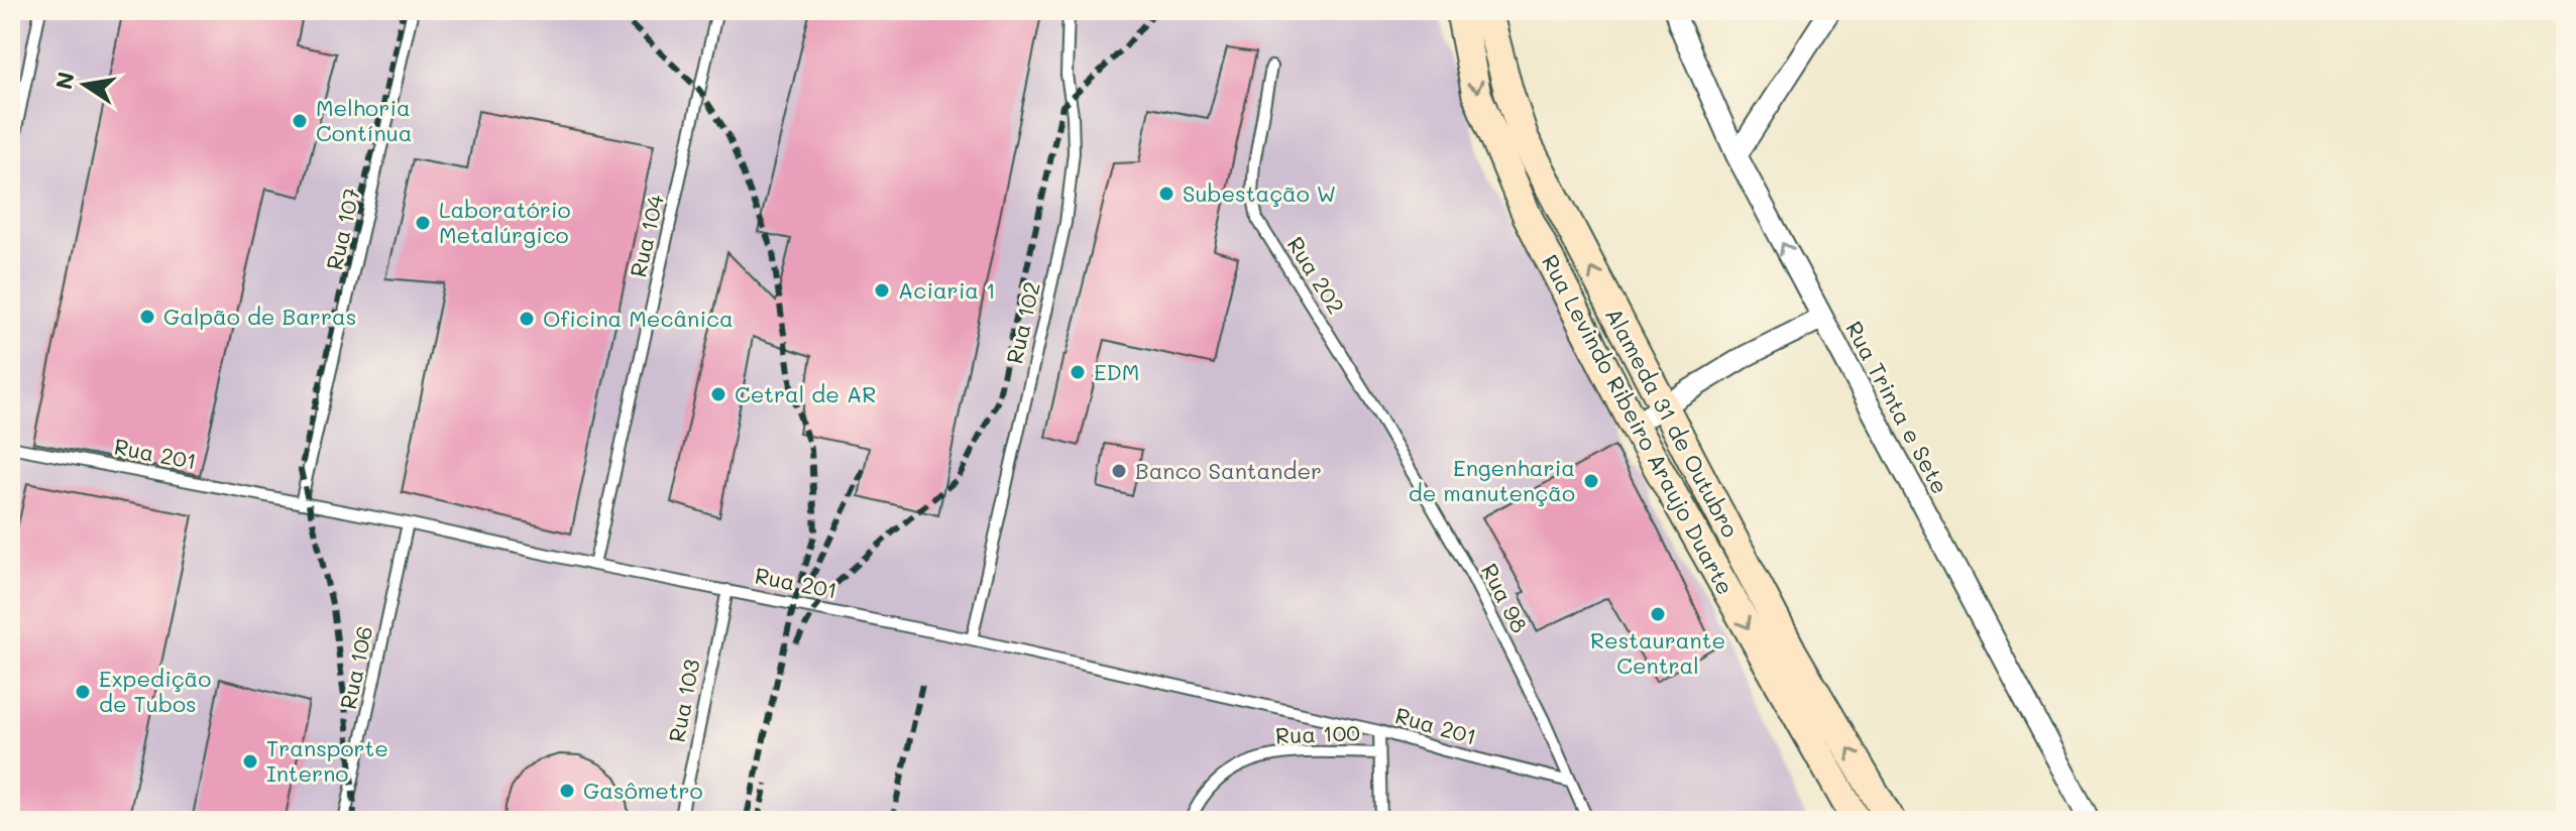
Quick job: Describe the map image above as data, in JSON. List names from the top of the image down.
{
  "streets": {
    "main road": ["Alameda 31 de Outubro", "Rua Levindo Ribeiro Araujo Duarte"],
    "street": ["Rua Trinta e Sete"],
    "lane": [
      "Rua 107",
      "Rua 104",
      "Rua 202",
      "Rua 102",
      "Rua 201",
      "Rua 98",
      "Rua 106",
      "Rua 103",
      "Rua 100"
    ]
  },
  "crossings": [
    ["Rua 107", "Rua 201"],
    ["Rua 104", "Rua 201"],
    ["Rua 202", "Rua 98"],
    ["Rua 102", "Rua 201"],
    ["Rua 201", "Rua 98"],
    ["Rua 201", "Rua 106"],
    ["Rua 201", "Rua 103"]
  ],
  "one_way": ["Alameda 31 de Outubro", "Rua Levindo Ribeiro Araujo Duarte"],
  "places": [
    "Melhoria Contínua",
    "Subestação W",
    "Laboratório Metalúrgico",
    "Aciaria 1",
    "Galpão de Barras",
    "Oficina Mecânica",
    "EDM",
    "Cetral de AR",
    "Banco Santander",
    "Engenharia de manutenção",
    "Restaurante Central",
    "Expedição de Tubos",
    "Transporte Interno",
    "Gasômetro"
  ],
  "north": "left"
}
